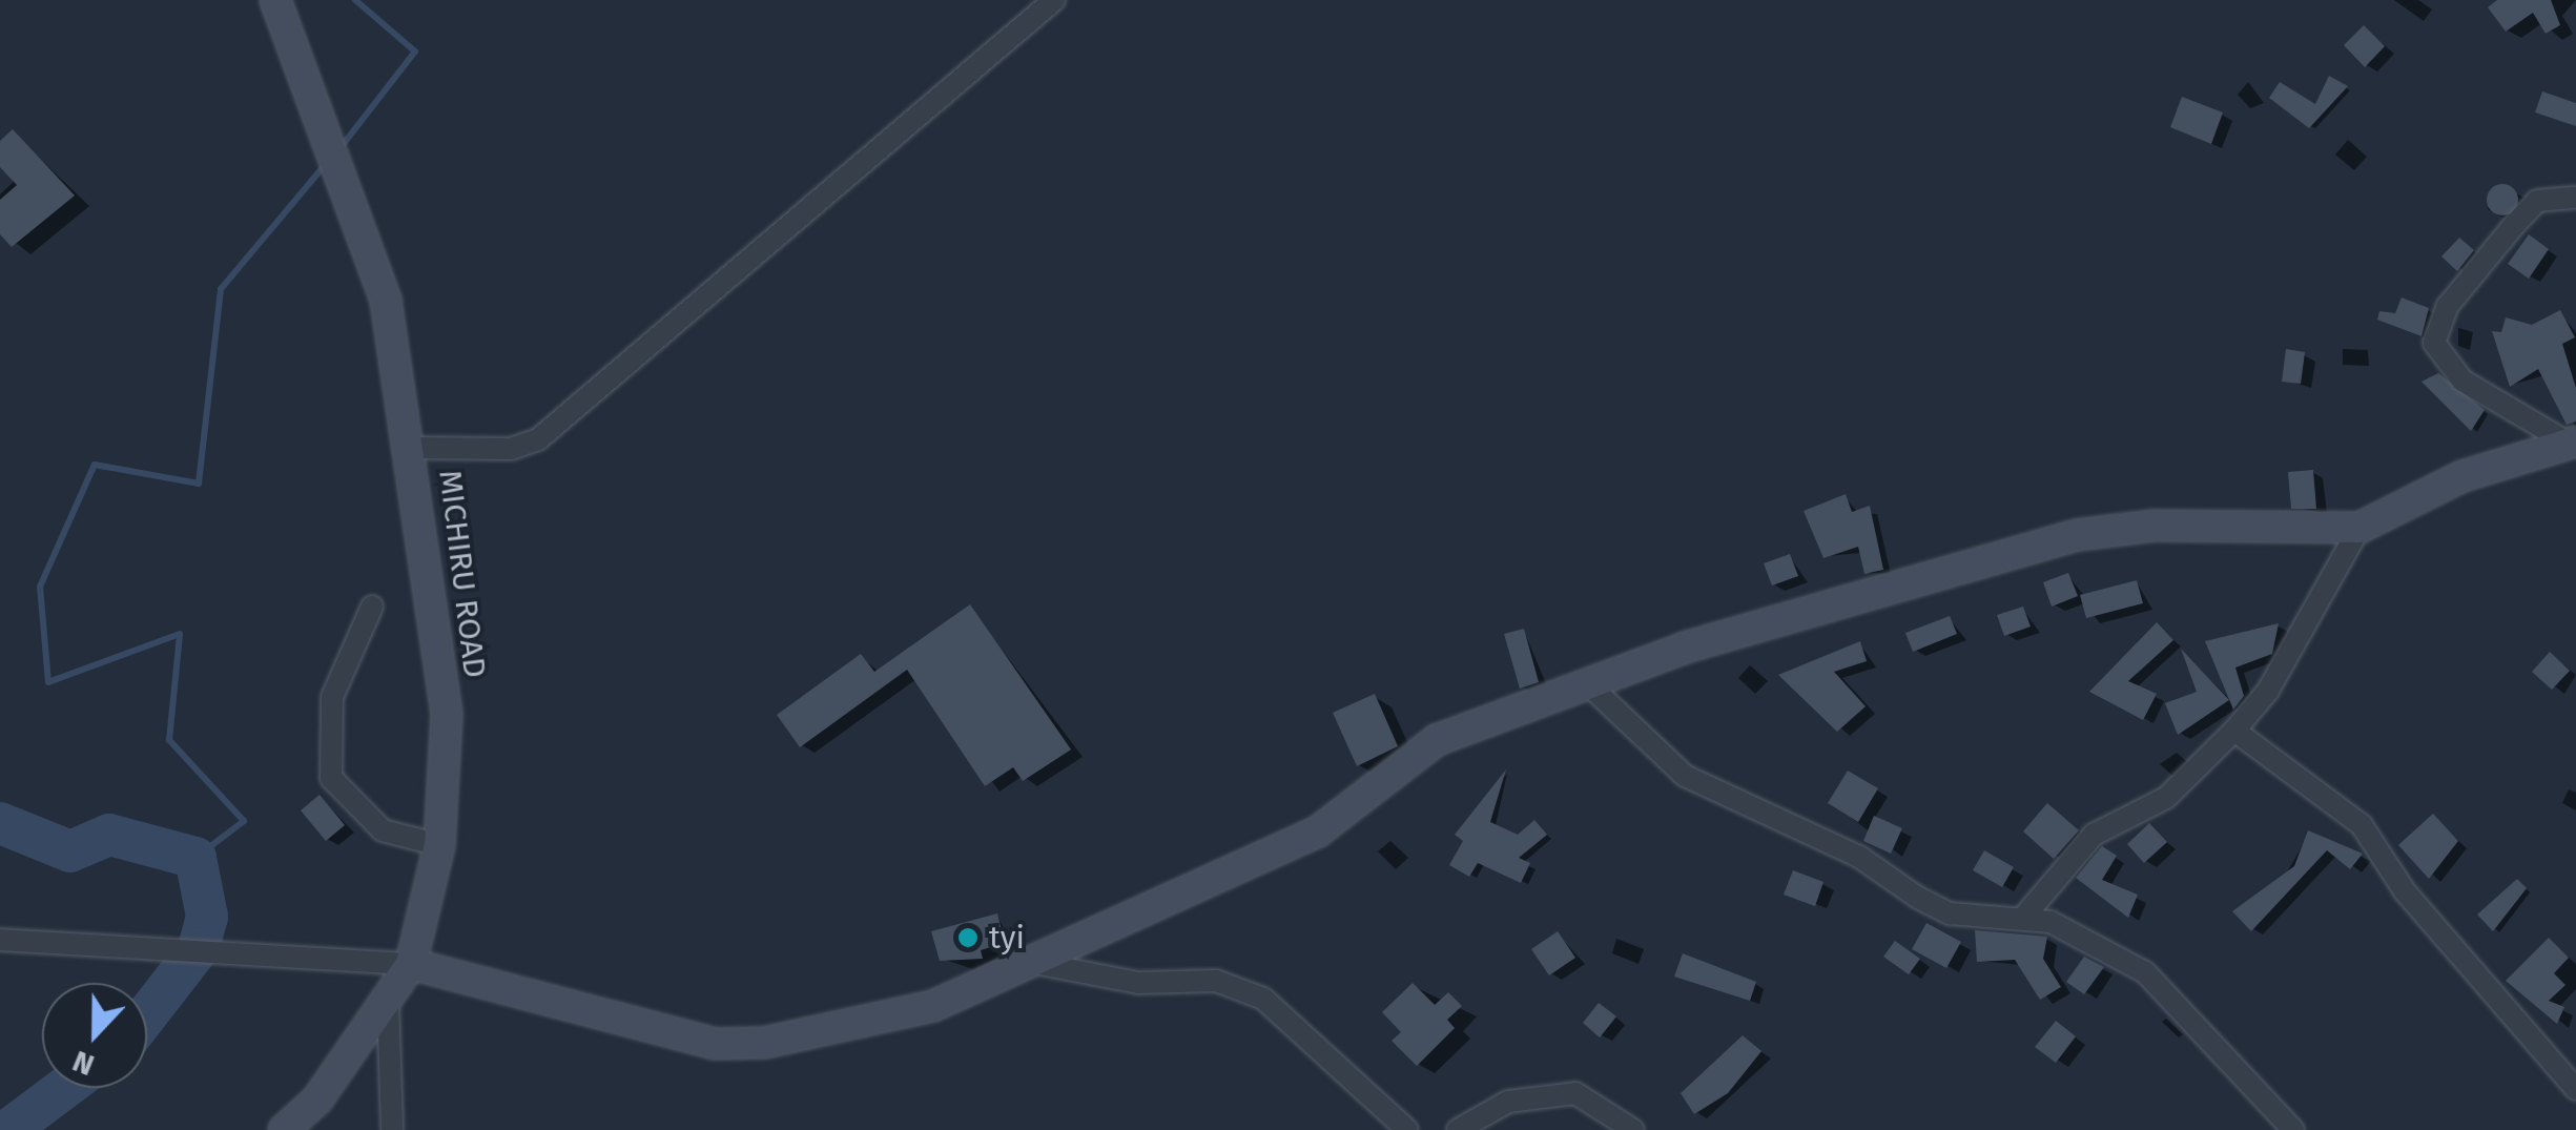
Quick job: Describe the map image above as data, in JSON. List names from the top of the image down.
{
  "streets": {
    "street": ["MICHIRU ROAD"]
  },
  "places": ["tyi"],
  "north": "bottom"
}
